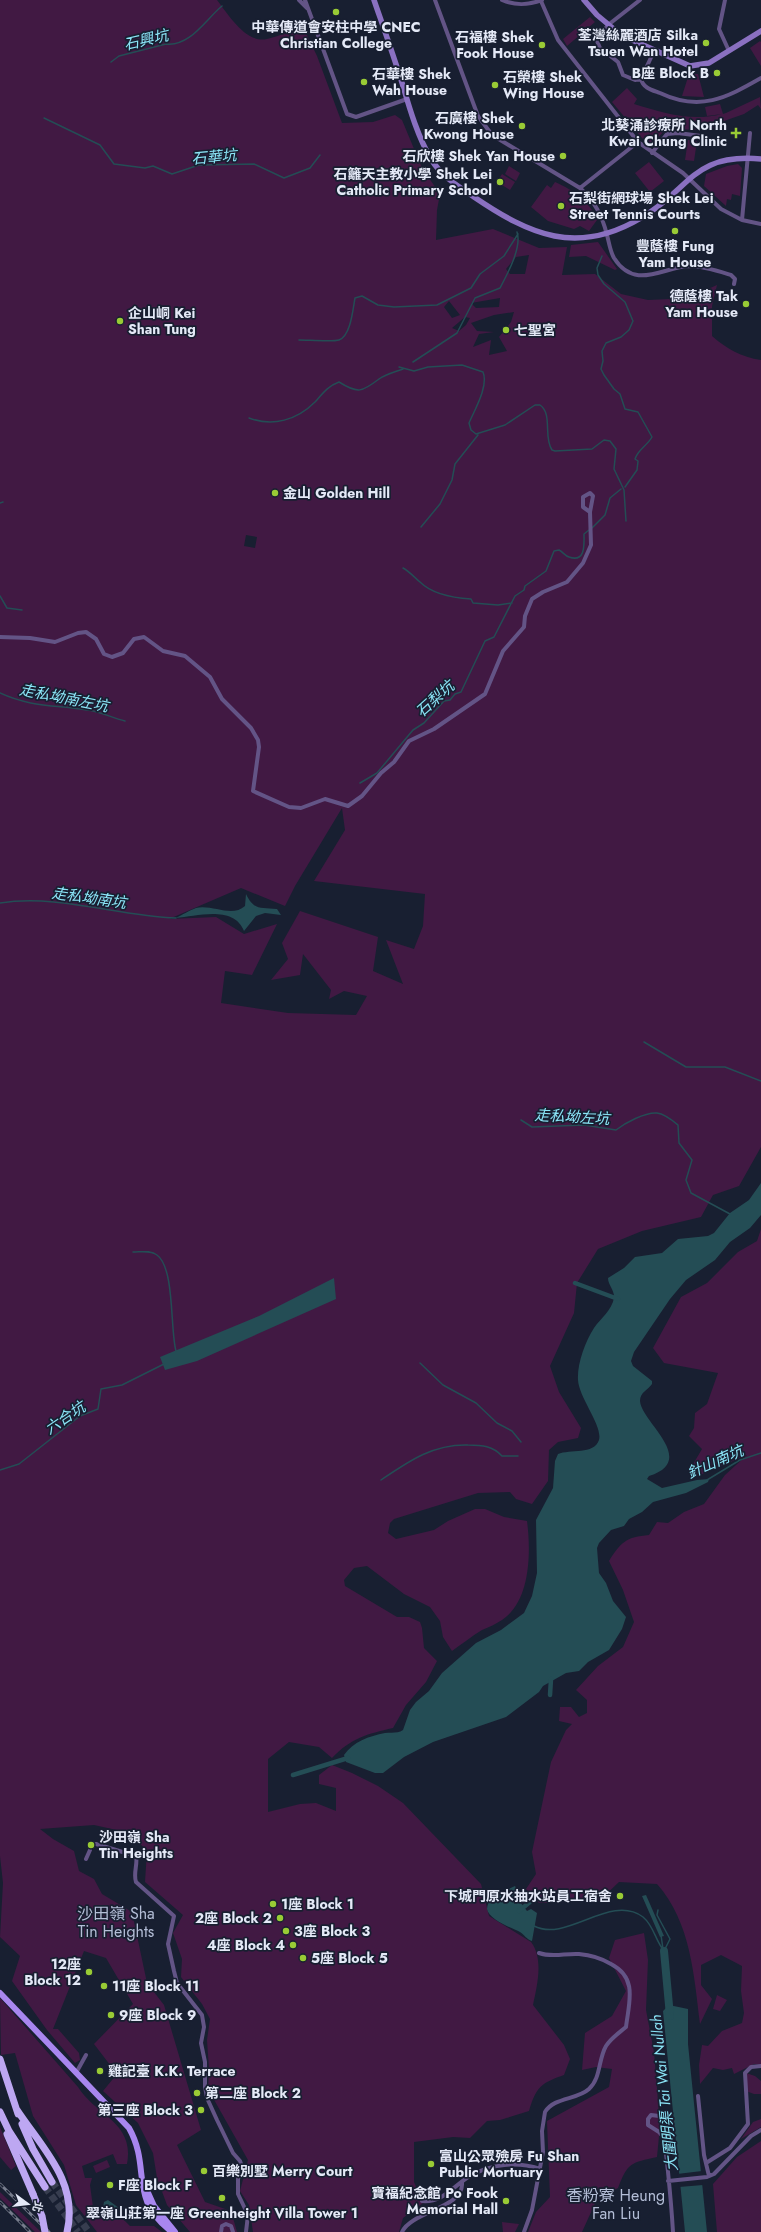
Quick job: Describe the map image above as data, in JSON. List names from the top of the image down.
{
  "districts": ["沙田嶺 Sha Tin Heights", "香粉寮 Heung Fan Liu"],
  "water": [
    "石興坑",
    "石華坑",
    "走私坳南左坑",
    "石梨坑",
    "走私坳南坑",
    "走私坳左坑",
    "六合坑",
    "針山南坑",
    "大圍明渠 Tai Wai Nullah"
  ],
  "places": {
    "other": [
      "中華傳道會安柱中學 CNEC Christian College",
      "荃灣絲麗酒店 Silka Tsuen Wan Hotel",
      "石福樓 Shek Fook House",
      "B座 Block B",
      "石華樓 Shek Wah House",
      "石榮樓 Shek Wing House",
      "石廣樓 Shek Kwong House",
      "石欣樓 Shek Yan House",
      "石籬天主教小學 Shek Lei Catholic Primary School",
      "石梨街網球場 Shek Lei Street Tennis Courts",
      "豐蔭樓 Fung Yam House",
      "德蔭樓 Tak Yam House",
      "企山峒 Kei Shan Tung",
      "七聖宮",
      "金山 Golden Hill",
      "沙田嶺 Sha Tin Heights",
      "下城門原水抽水站員工宿舍",
      "1座 Block 1",
      "2座 Block 2",
      "3座 Block 3",
      "4座 Block 4",
      "5座 Block 5",
      "12座 Block 12",
      "11座 Block 11",
      "9座 Block 9",
      "雞記臺 K.K. Terrace",
      "第二座 Block 2",
      "第三座 Block 3",
      "富山公眾殮房 Fu Shan Public Mortuary",
      "百樂別墅 Merry Court",
      "F座 Block F",
      "翠嶺山莊第一座 Greenheight Villa Tower 1",
      "寶福紀念館 Po Fook Memorial Hall"
    ],
    "health": ["北葵涌診療所 North Kwai Chung Clinic"]
  },
  "north": "right"
}
